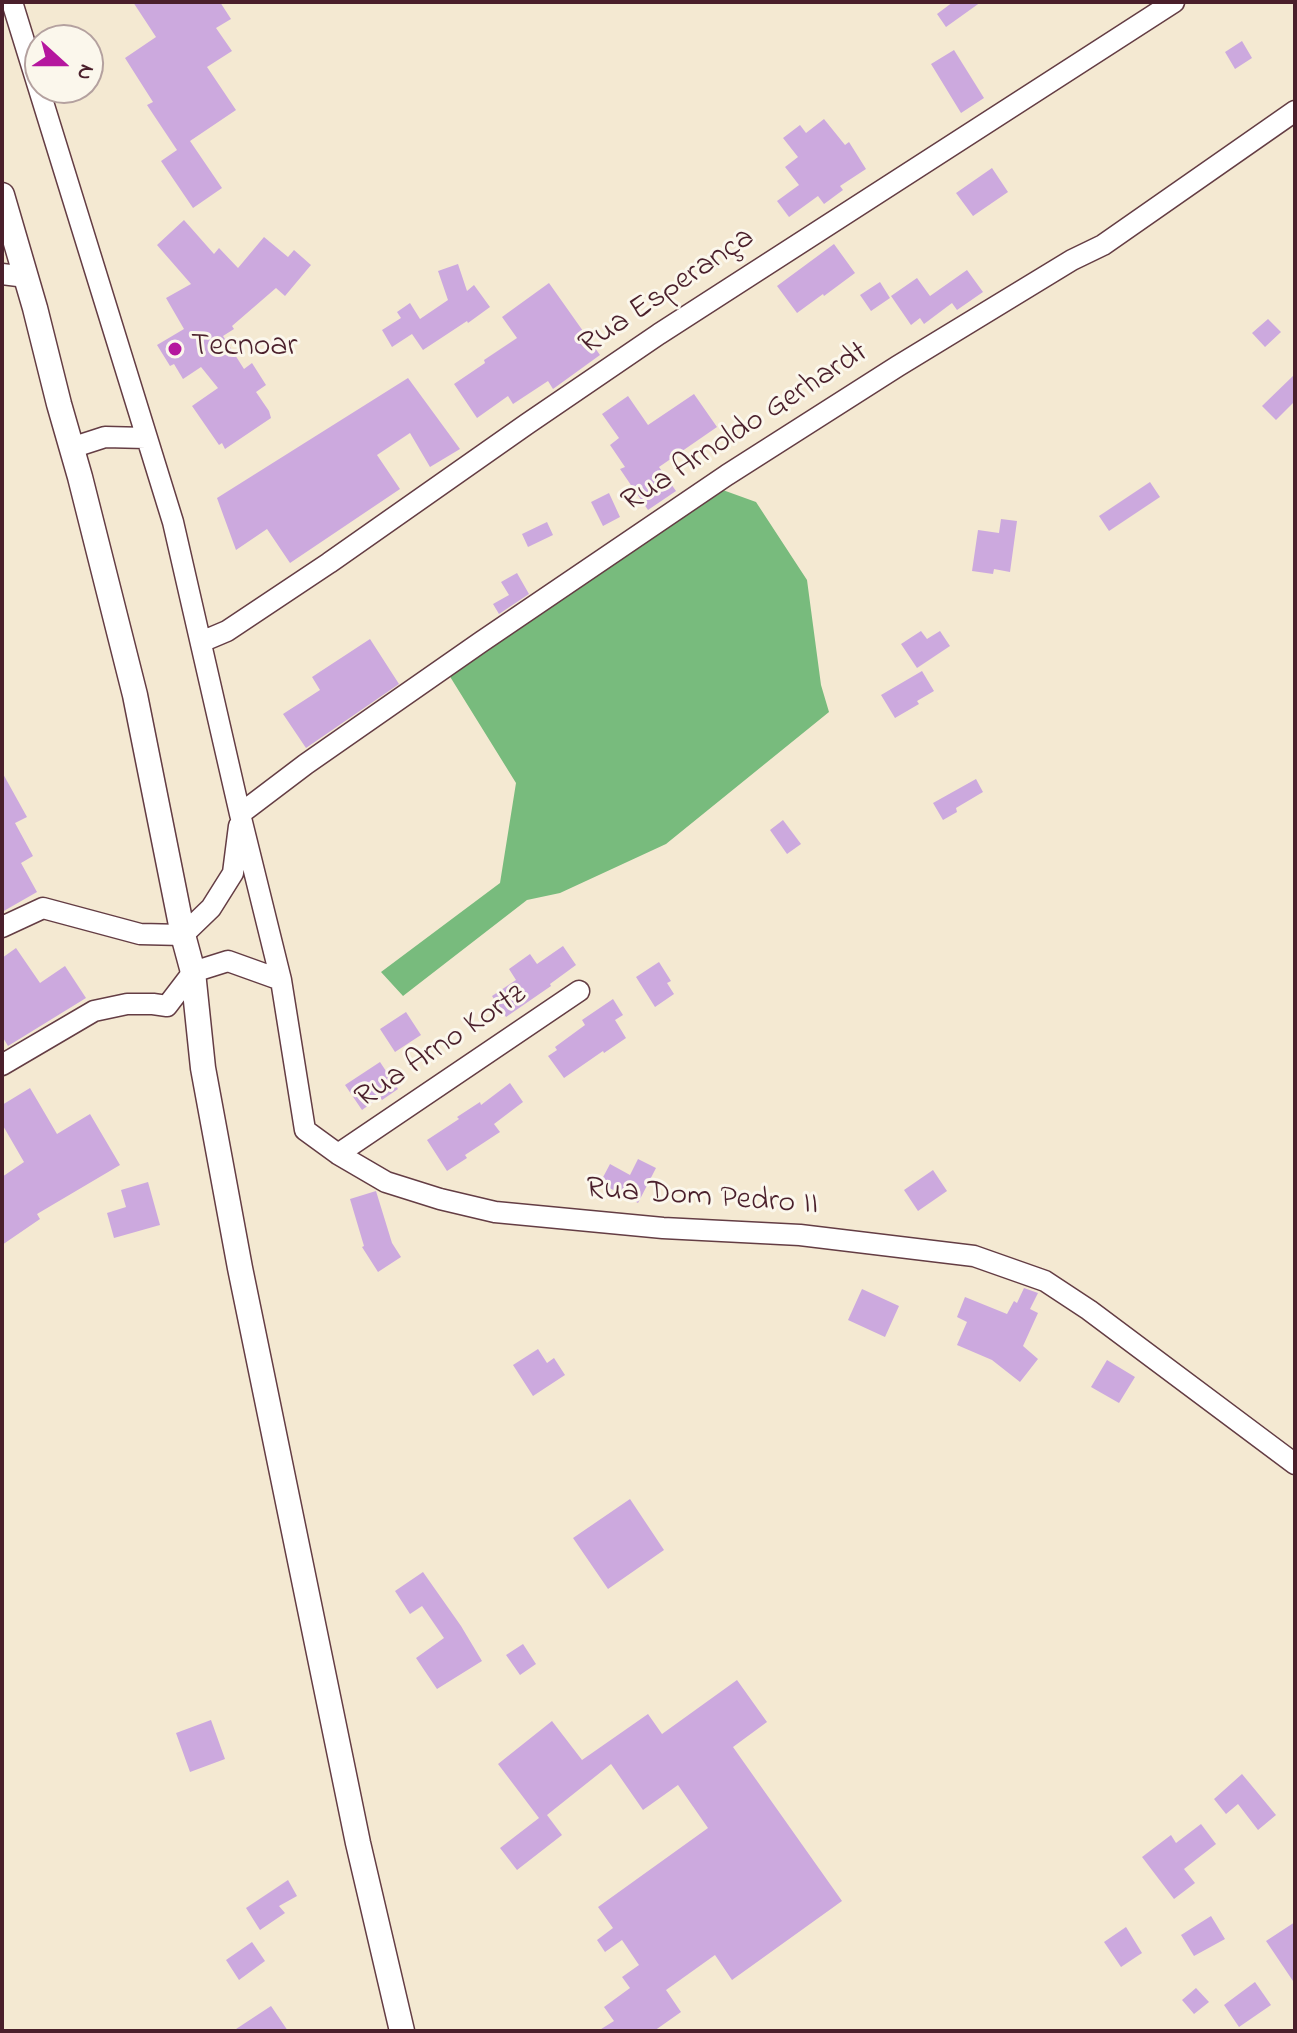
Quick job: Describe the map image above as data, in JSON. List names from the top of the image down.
{
  "streets": {
    "street": [
      "Rua Esperança",
      "Rua Arnoldo Gerhardt",
      "Rua Arno Kortz",
      "Rua Dom Pedro II"
    ]
  },
  "crossings": [
    ["Rua Esperança", "Rua Dom Pedro II"],
    ["Rua Arnoldo Gerhardt", "Rua Dom Pedro II"],
    ["Rua Arno Kortz", "Rua Dom Pedro II"]
  ],
  "places": ["Tecnoar"],
  "north": "right"
}
